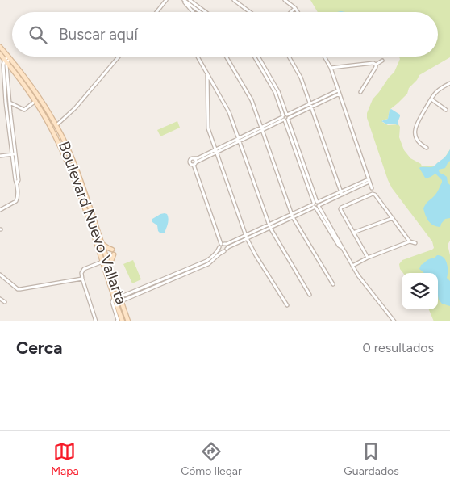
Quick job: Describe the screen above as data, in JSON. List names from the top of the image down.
{
  "streets": {
    "main road": ["Boulevard Nuevo Vallarta"]
  },
  "page": {
    "search": "Buscar aquí",
    "heading": ["Cerca", "0 resultados"],
    "nav": ["Mapa", "Cómo llegar", "Guardados"]
  }
}
